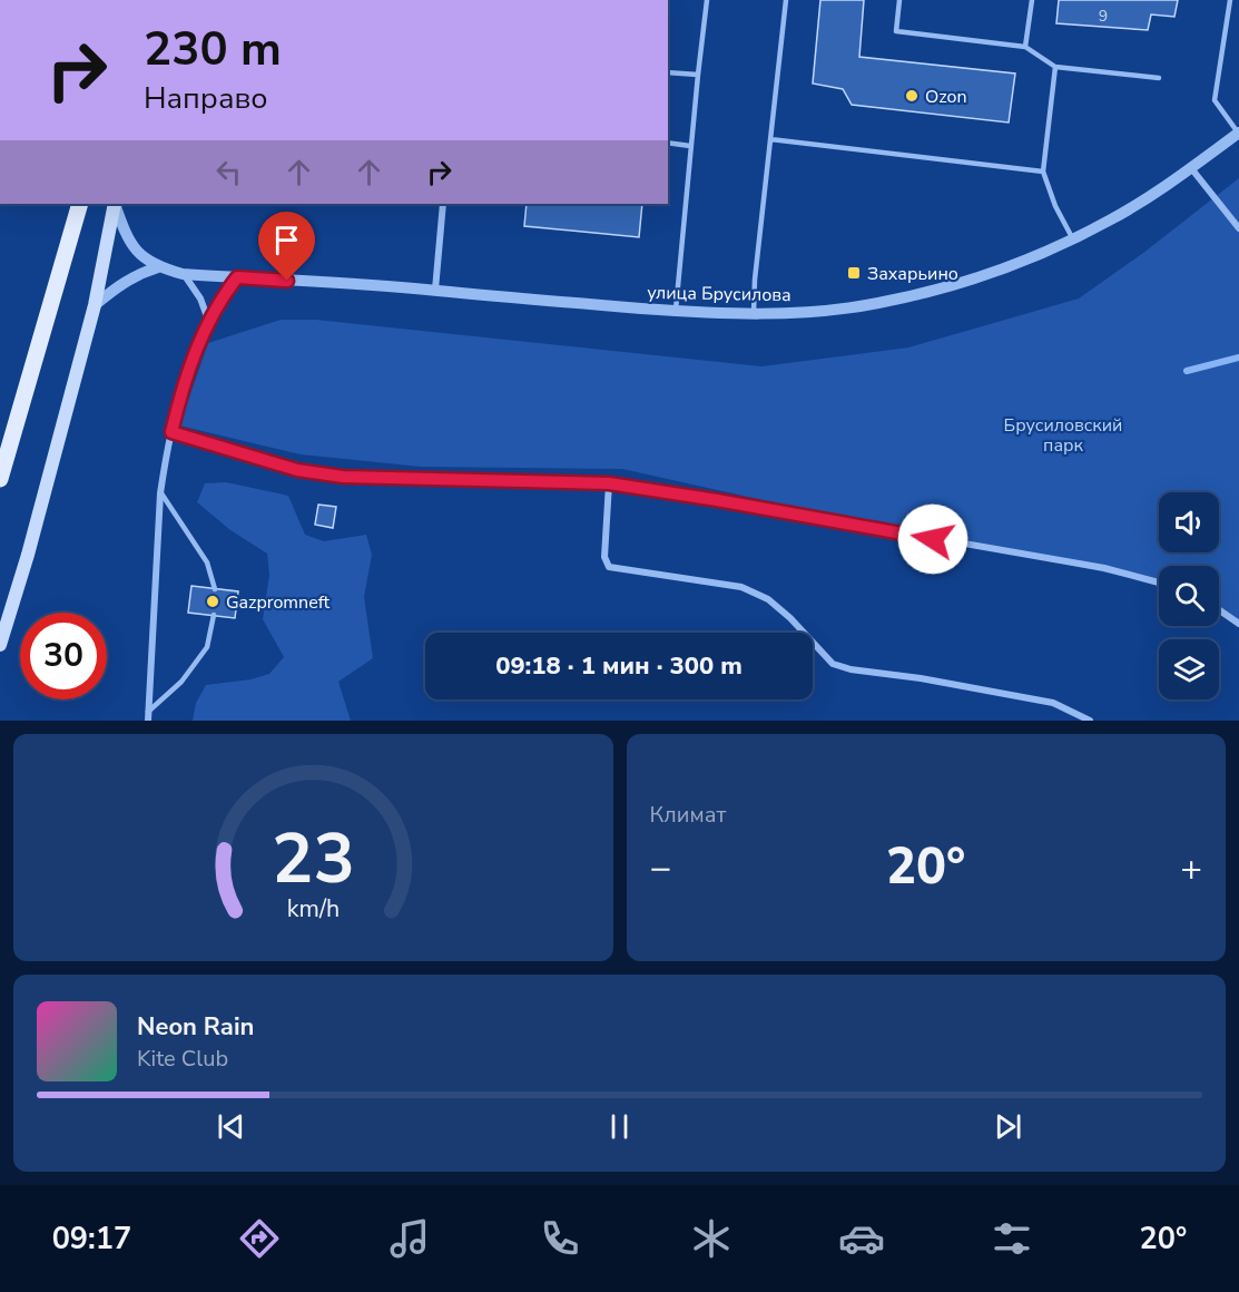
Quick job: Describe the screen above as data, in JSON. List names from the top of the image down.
{
  "streets": {
    "street": ["улица Брусилова"]
  },
  "parks": ["Брусиловский парк"],
  "places": {
    "other": ["Ozon", "Gazpromneft"],
    "transit": ["Захарьино"]
  },
  "house_numbers": ["9"],
  "page": {
    "turn": ["230 m", "Направо"],
    "limit": "30",
    "trip": "09:18 · 1 мин · 300 m",
    "tile": "Климат",
    "heat": ["−", "20°", "+"],
    "song": ["Neon Rain", "Kite Club"],
    "tabs": ["09:17", "20°"],
    "gauge": ["23", "km/h"]
  }
}
